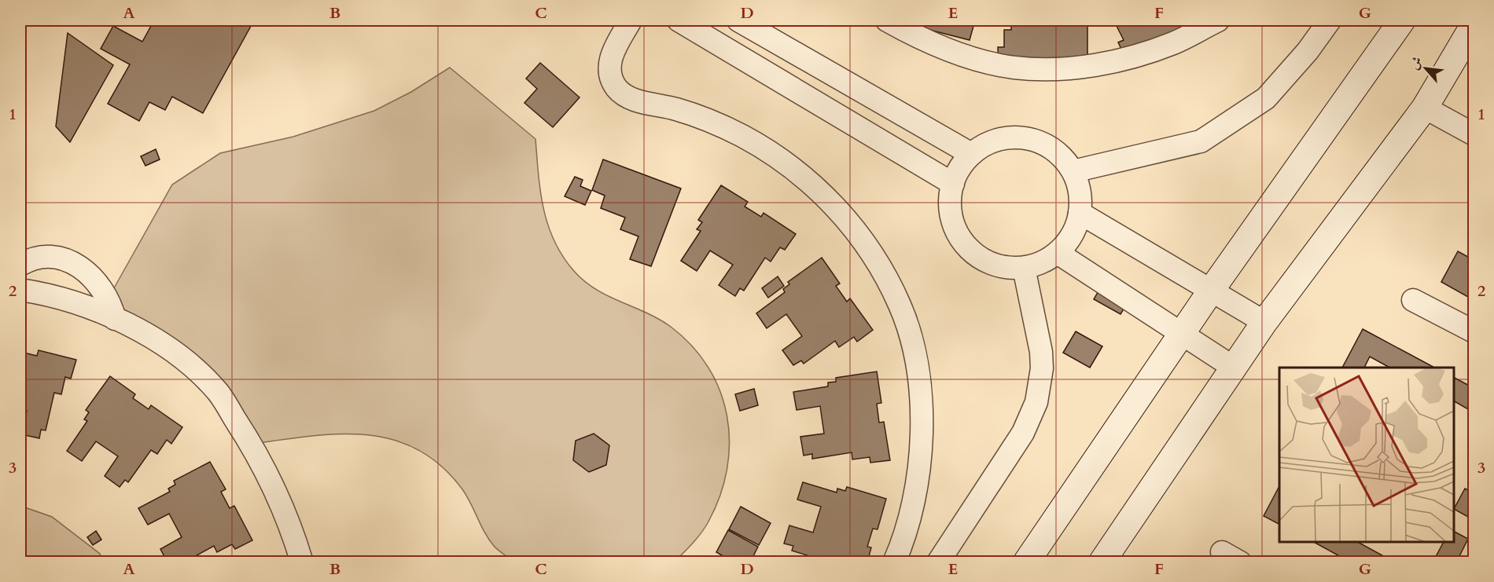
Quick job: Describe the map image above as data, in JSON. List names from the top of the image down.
{
  "north": "top left",
  "grid": {
    "columns": [
      "A",
      "B",
      "C",
      "D",
      "E",
      "F",
      "G"
    ],
    "rows": ["1", "2", "3"]
  }
}
